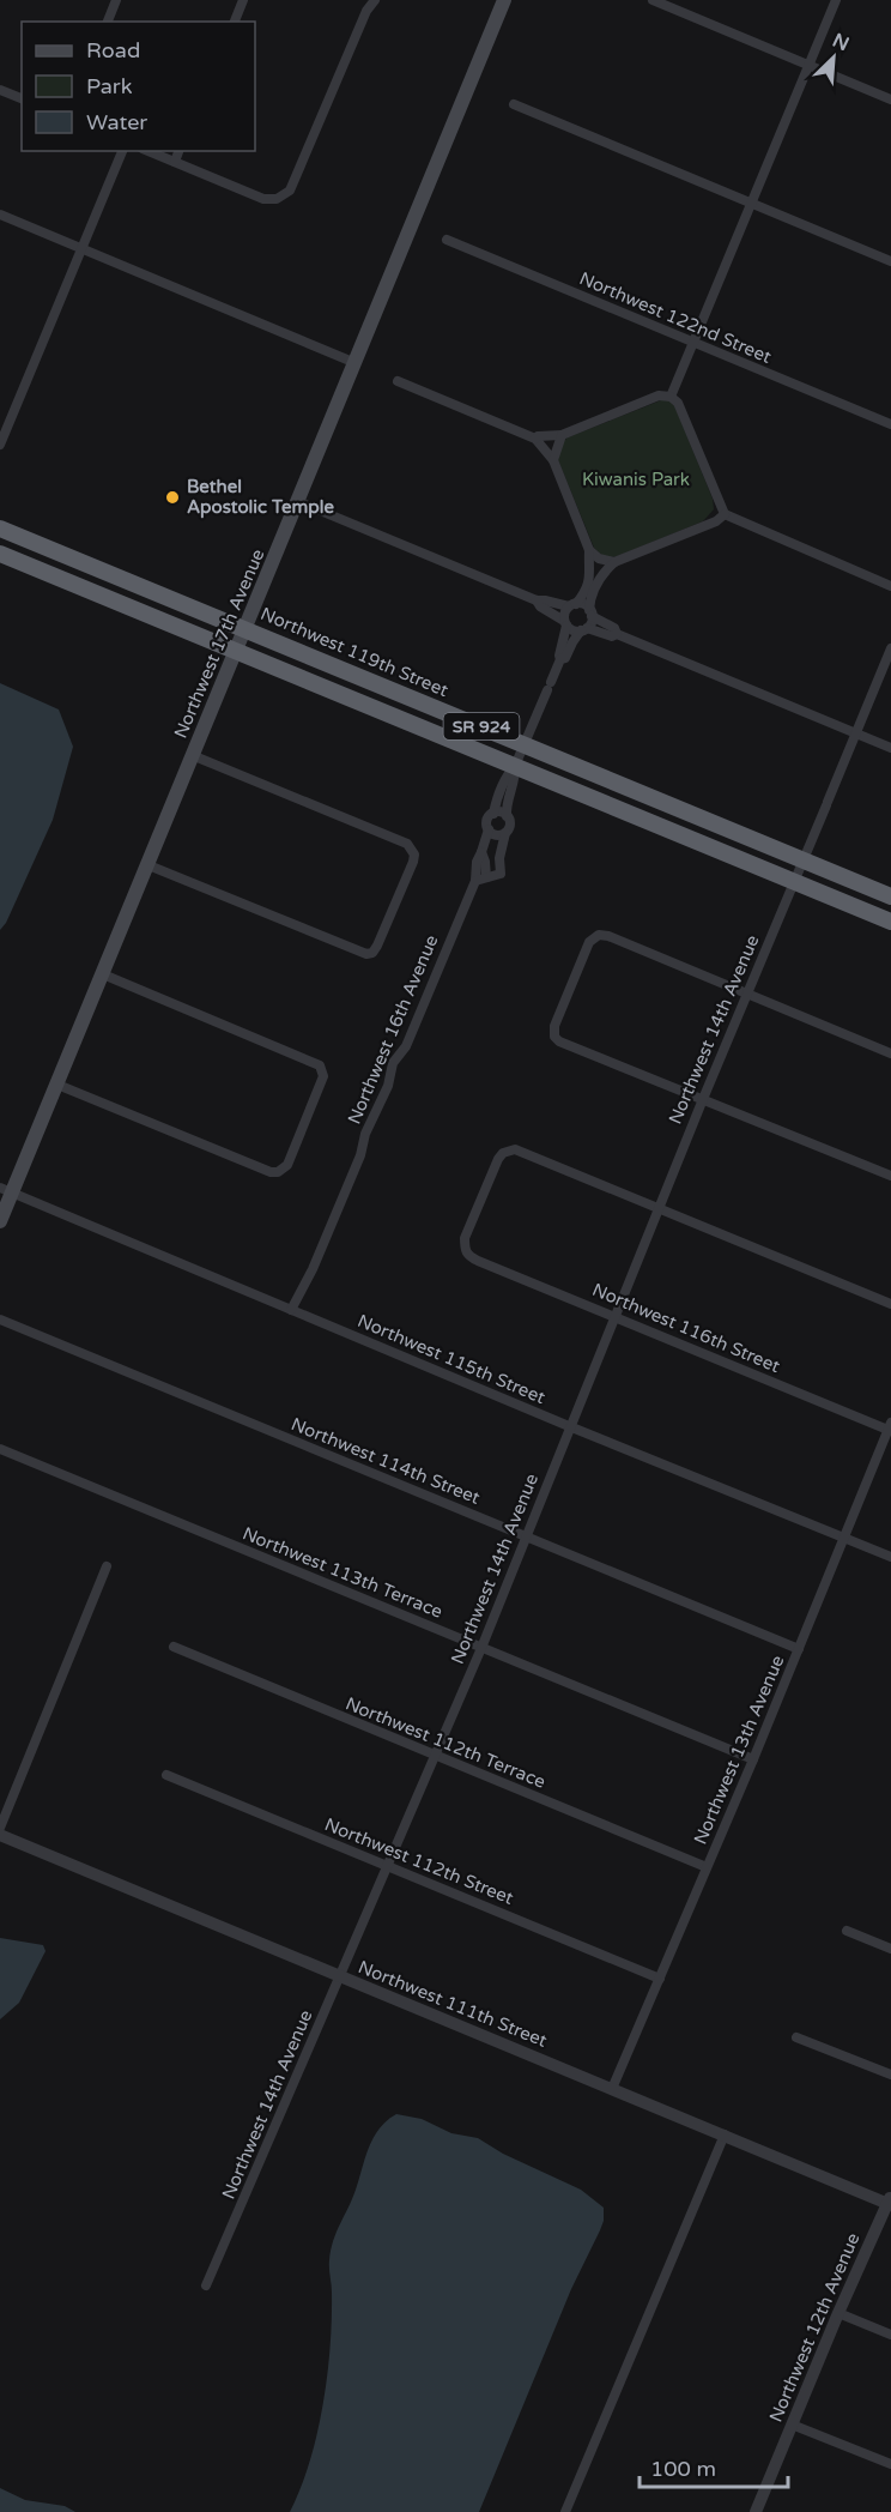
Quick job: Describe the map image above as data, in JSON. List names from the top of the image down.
{
  "streets": {
    "highway": ["Northwest 119th Street", "SR 924"],
    "main road": ["Northwest 17th Avenue"],
    "street": [
      "Northwest 122nd Street",
      "Northwest 16th Avenue",
      "Northwest 14th Avenue",
      "Northwest 116th Street",
      "Northwest 115th Street",
      "Northwest 114th Street",
      "Northwest 113th Terrace",
      "Northwest 112th Terrace",
      "Northwest 13th Avenue",
      "Northwest 112th Street",
      "Northwest 111th Street",
      "Northwest 12th Avenue"
    ]
  },
  "crossings": [
    ["Northwest 17th Avenue", "Northwest 119th Street"],
    ["Northwest 17th Avenue", "SR 924"],
    ["Northwest 17th Avenue", "Northwest 115th Street"],
    ["Northwest 119th Street", "Northwest 16th Avenue"],
    ["Northwest 119th Street", "Northwest 14th Avenue"],
    ["SR 924", "Northwest 16th Avenue"],
    ["SR 924", "Northwest 14th Avenue"],
    ["Northwest 16th Avenue", "Northwest 115th Street"],
    ["Northwest 14th Avenue", "Northwest 116th Street"],
    ["Northwest 14th Avenue", "Northwest 115th Street"],
    ["Northwest 14th Avenue", "Northwest 114th Street"],
    ["Northwest 14th Avenue", "Northwest 113th Terrace"],
    ["Northwest 14th Avenue", "Northwest 112th Terrace"],
    ["Northwest 14th Avenue", "Northwest 112th Street"],
    ["Northwest 14th Avenue", "Northwest 111th Street"],
    ["Northwest 116th Street", "Northwest 13th Avenue"],
    ["Northwest 115th Street", "Northwest 13th Avenue"],
    ["Northwest 114th Street", "Northwest 13th Avenue"],
    ["Northwest 113th Terrace", "Northwest 13th Avenue"],
    ["Northwest 112th Terrace", "Northwest 13th Avenue"],
    ["Northwest 13th Avenue", "Northwest 112th Street"],
    ["Northwest 13th Avenue", "Northwest 111th Street"],
    ["Northwest 111th Street", "Northwest 12th Avenue"]
  ],
  "parks": ["Kiwanis Park"],
  "places": ["Bethel Apostolic Temple"],
  "legend": ["Road", "Park", "Water"],
  "scale_bar": "100 m",
  "north": "top right"
}
